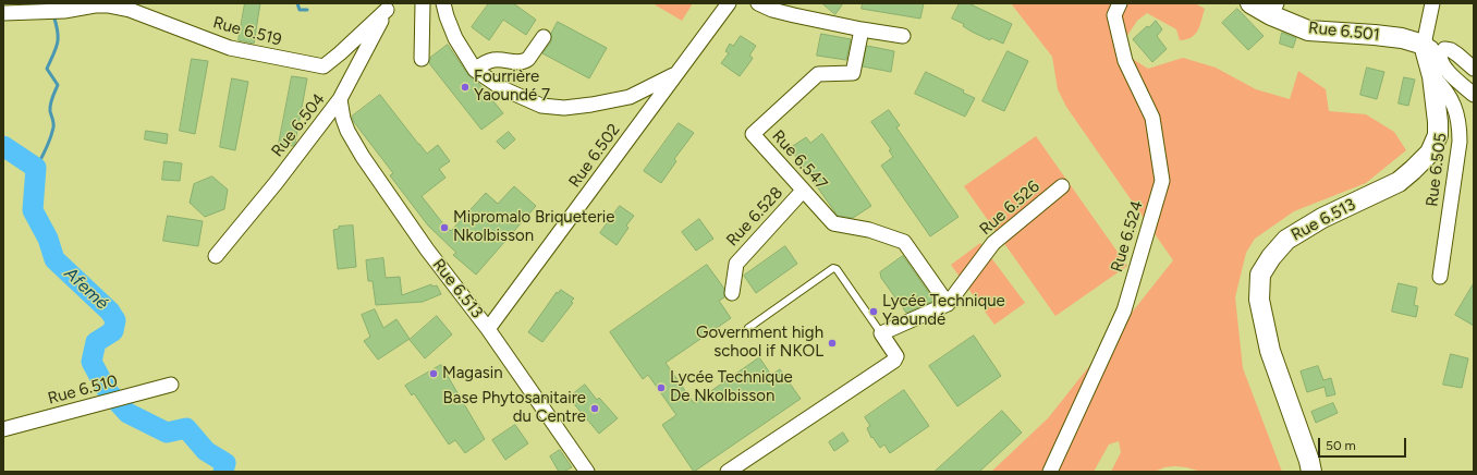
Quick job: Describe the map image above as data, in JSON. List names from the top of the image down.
{
  "streets": {
    "street": [
      "Rue 6.519",
      "Rue 6.501",
      "Rue 6.504",
      "Rue 6.502",
      "Rue 6.547",
      "Rue 6.505",
      "Rue 6.526",
      "Rue 6.528",
      "Rue 6.513",
      "Rue 6.524",
      "Rue 6.510"
    ]
  },
  "crossings": [
    ["Rue 6.519", "Rue 6.504"],
    ["Rue 6.501", "Rue 6.513"],
    ["Rue 6.504", "Rue 6.513"],
    ["Rue 6.502", "Rue 6.513"],
    ["Rue 6.547", "Rue 6.526"],
    ["Rue 6.547", "Rue 6.528"],
    ["Rue 6.505", "Rue 6.513"]
  ],
  "water": ["Afemé"],
  "places": [
    "Fourrière Yaoundé 7",
    "Mipromalo Briqueterie Nkolbisson",
    "Lycée Technique Yaoundé",
    "Government high school if NKOL",
    "Magasin",
    "Lycée Technique De Nkolbisson",
    "Base Phytosanitaire du Centre"
  ],
  "scale_bar": "50 m"
}
